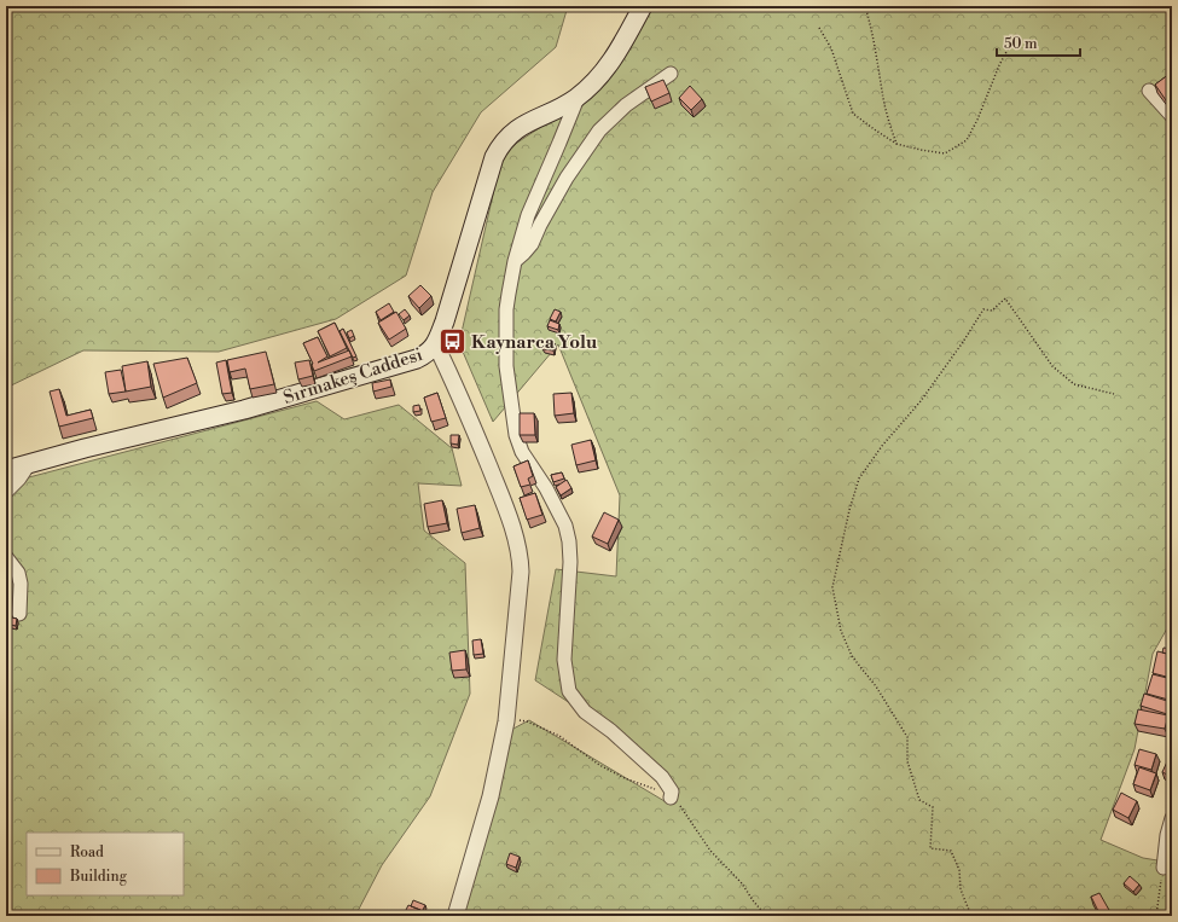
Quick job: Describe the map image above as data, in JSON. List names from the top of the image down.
{
  "streets": {
    "main road": ["Sırmakeş Caddesi"]
  },
  "places": {
    "bus stop": ["Kaynarca Yolu"]
  },
  "legend": ["Road", "Building"],
  "scale_bar": "50 m"
}
